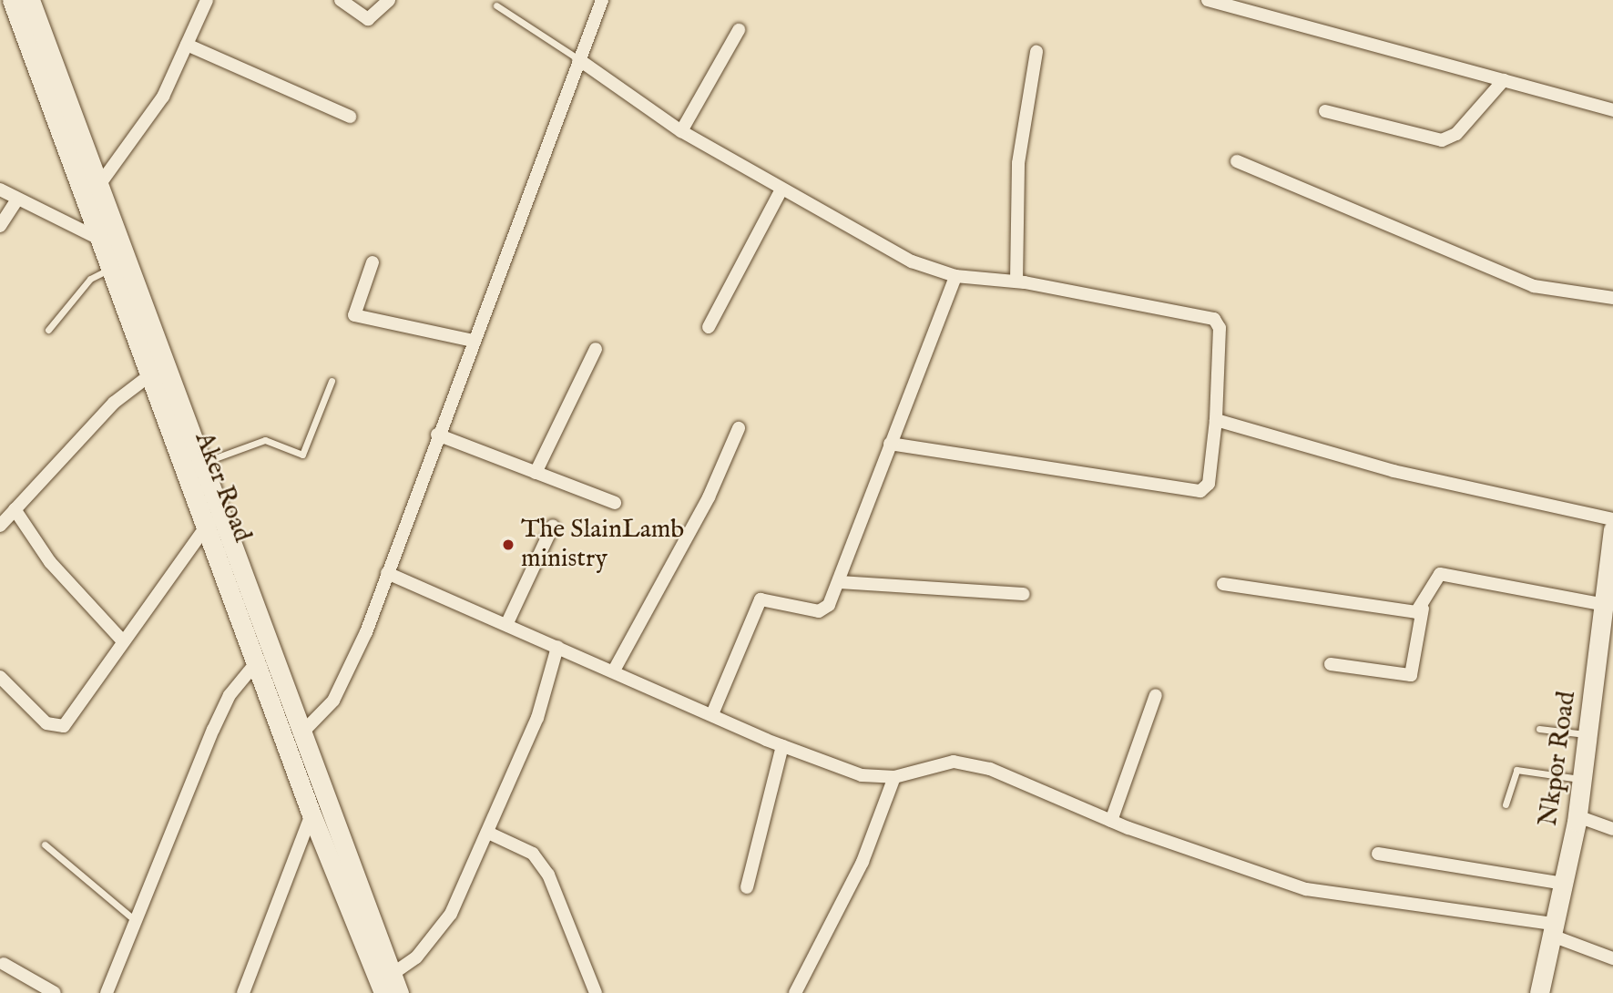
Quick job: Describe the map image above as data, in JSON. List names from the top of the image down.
{
  "streets": {
    "street": ["Aker Road", "Nkpor Road"]
  },
  "places": ["The SlainLamb ministry"]
}
